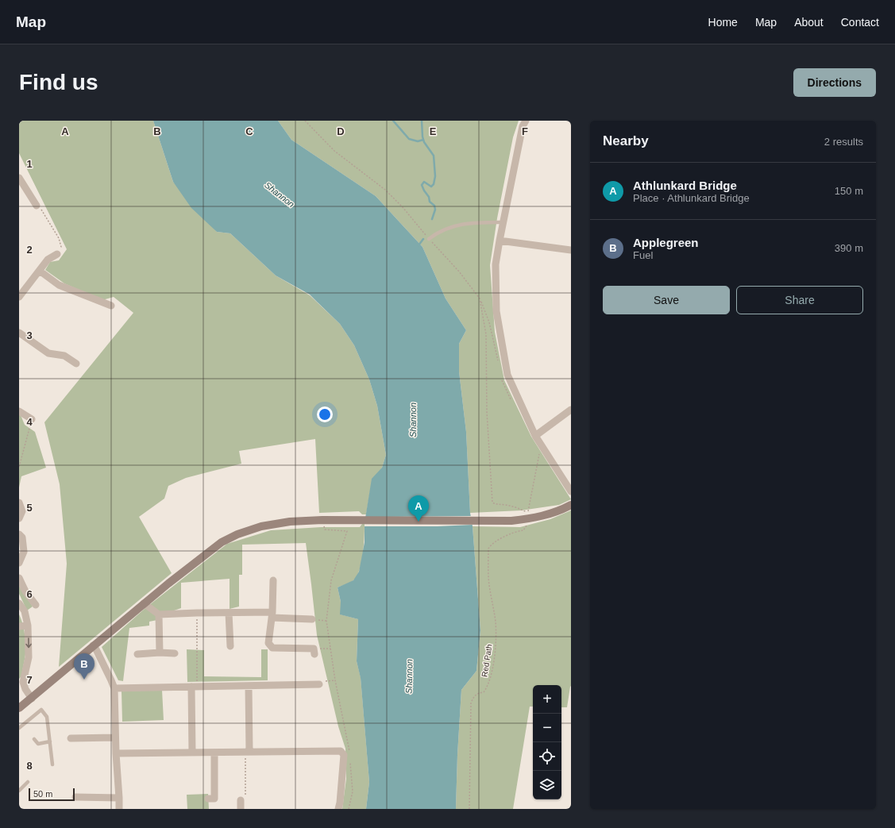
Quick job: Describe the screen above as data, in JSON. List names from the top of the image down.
{
  "streets": {
    "path": ["Red Path"]
  },
  "water": ["Shannon"],
  "scale_bar": "50 m",
  "page": {
    "header": "Map",
    "nav": [
      "Home",
      "Map",
      "About",
      "Contact"
    ],
    "buttons": [
      "Directions",
      ["Save", "Share"]
    ],
    "title": "Find us",
    "heading": ["Nearby", "2 results"],
    "list": [
      {
        "mark": "A",
        "name": "Athlunkard Bridge",
        "note": "Place · Athlunkard Bridge",
        "value": "150 m"
      },
      {
        "mark": "B",
        "name": "Applegreen",
        "note": "Fuel",
        "value": "390 m"
      }
    ],
    "pins": ["A", "B"],
    "map_buttons": ["+", "−"],
    "scale": "50 m"
  },
  "grid": {
    "columns": [
      "A",
      "B",
      "C",
      "D",
      "E",
      "F"
    ],
    "rows": [
      "1",
      "2",
      "3",
      "4",
      "5",
      "6",
      "7",
      "8"
    ]
  }
}
